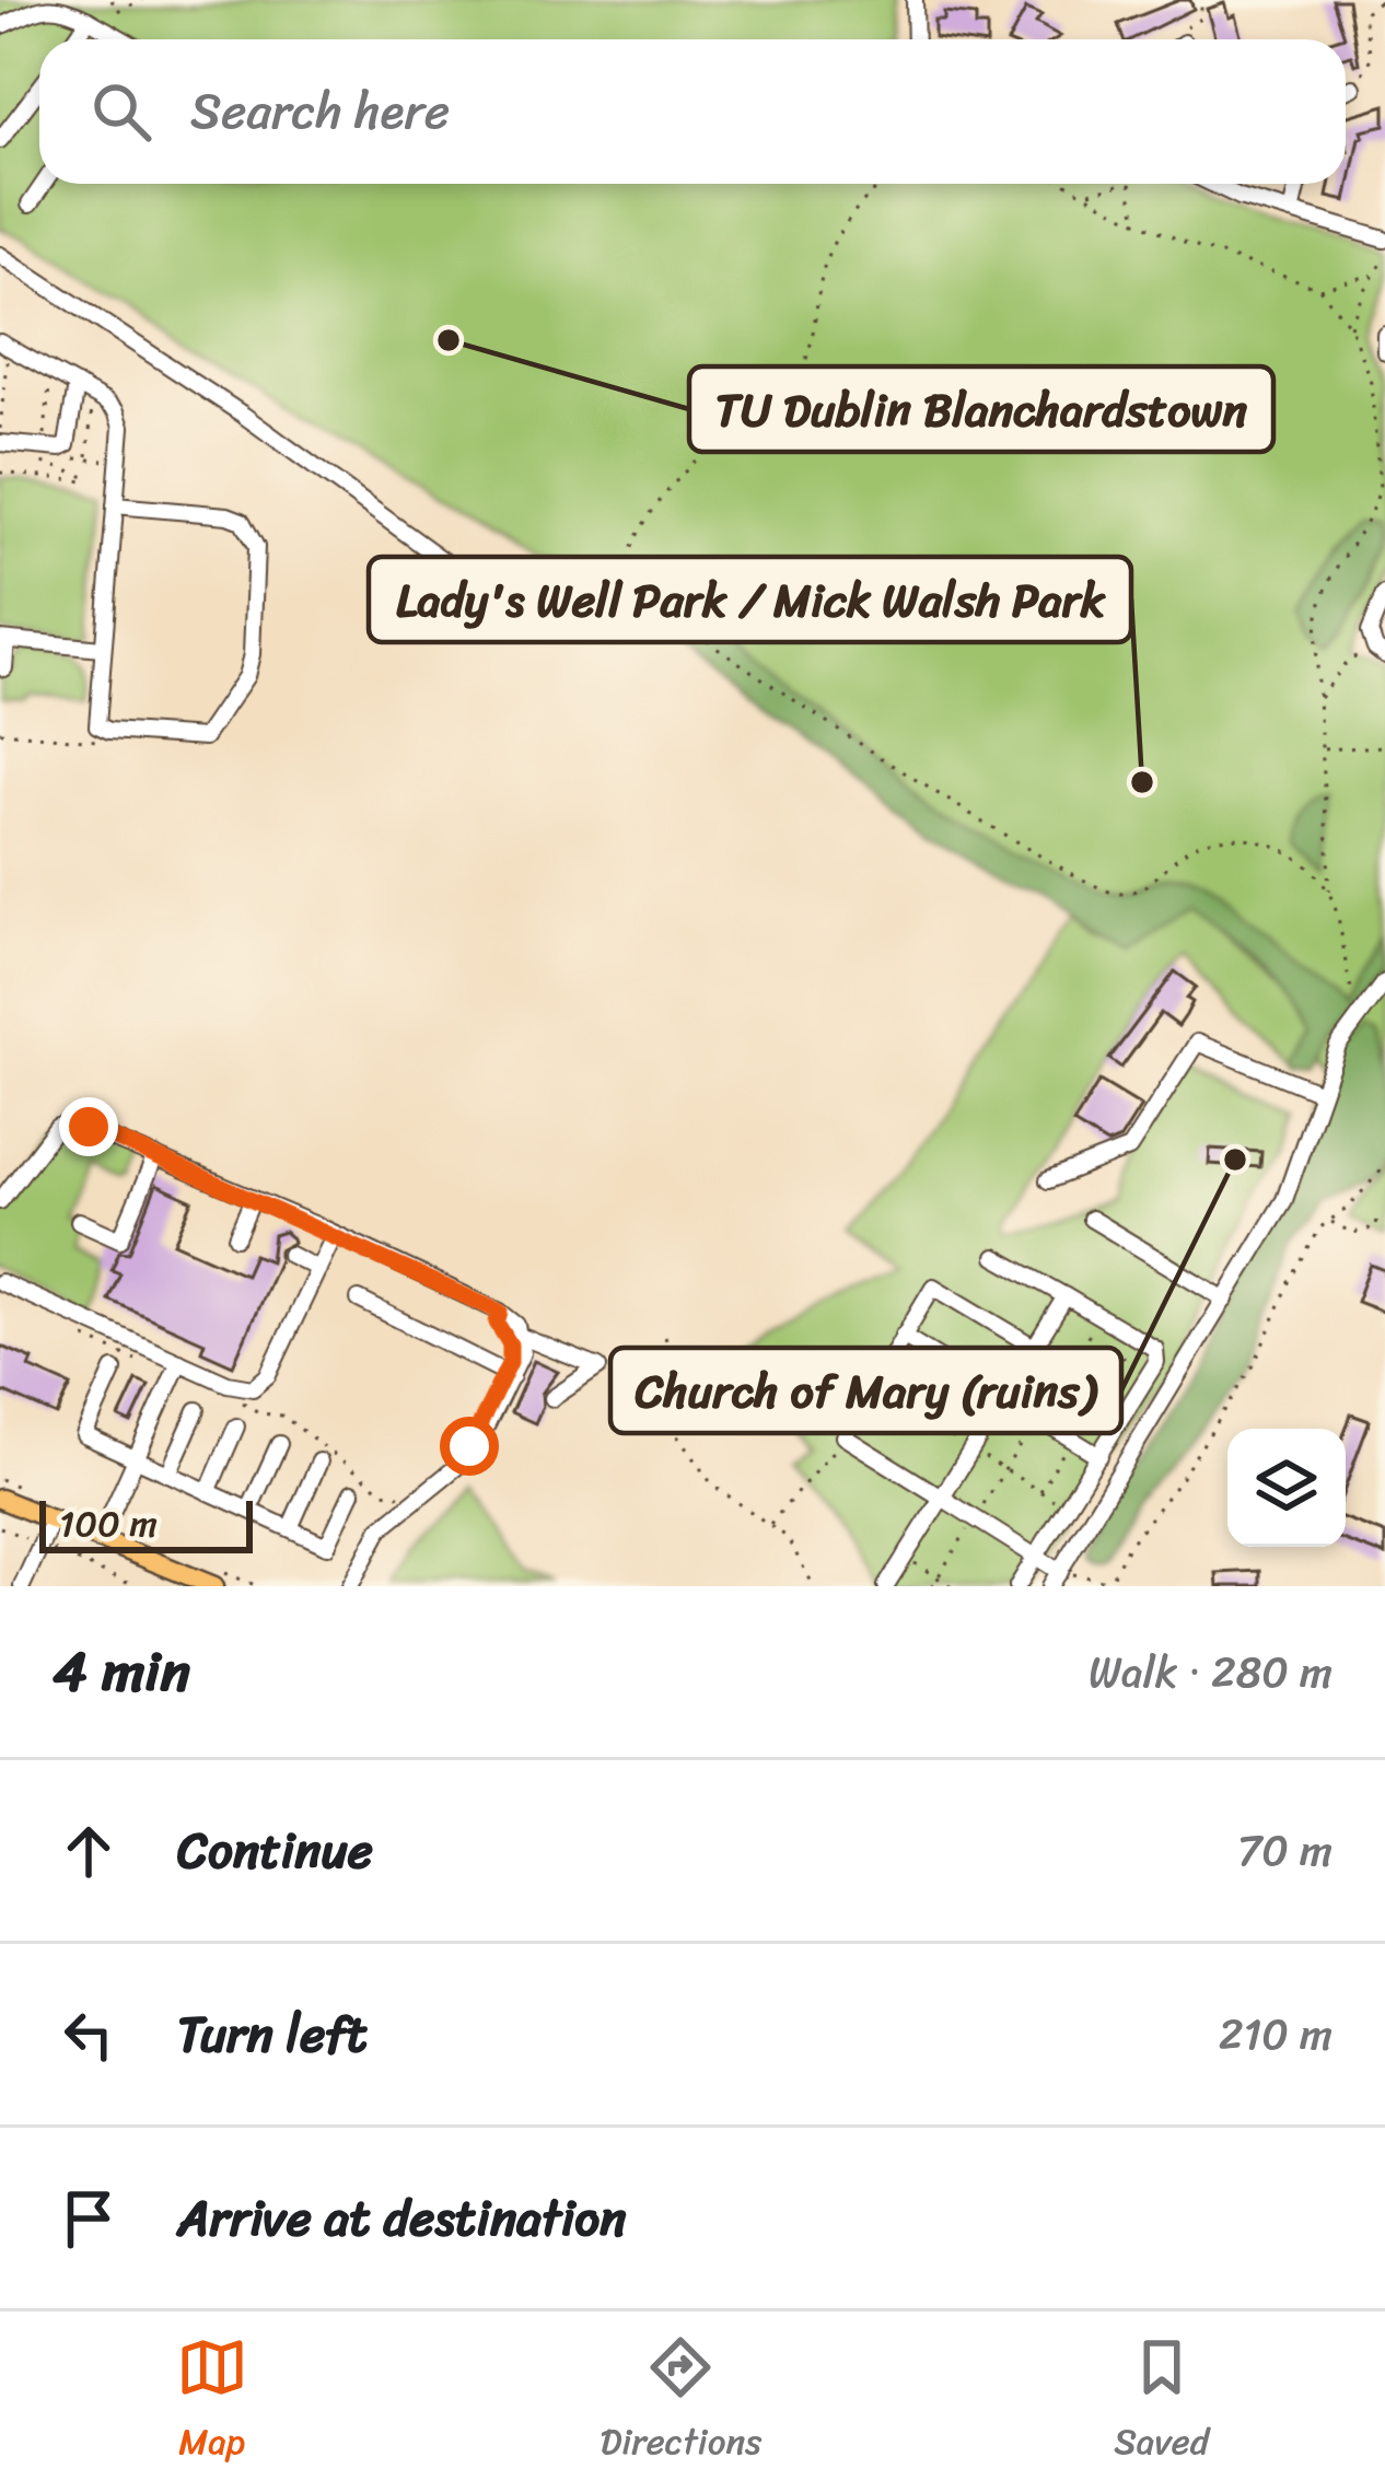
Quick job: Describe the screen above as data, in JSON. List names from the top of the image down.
{
  "places": ["TU Dublin Blanchardstown", "Lady's Well Park / Mick Walsh Park", "Church of Mary (ruins)"],
  "scale_bar": "100 m",
  "page": {
    "search": "Search here",
    "scale": "100 m",
    "heading": ["4 min", "Walk · 280 m"],
    "list": [
      ["Continue", "70 m"],
      ["Turn left", "210 m"],
      "Arrive at destination"
    ],
    "nav": ["Map", "Directions", "Saved"]
  }
}
